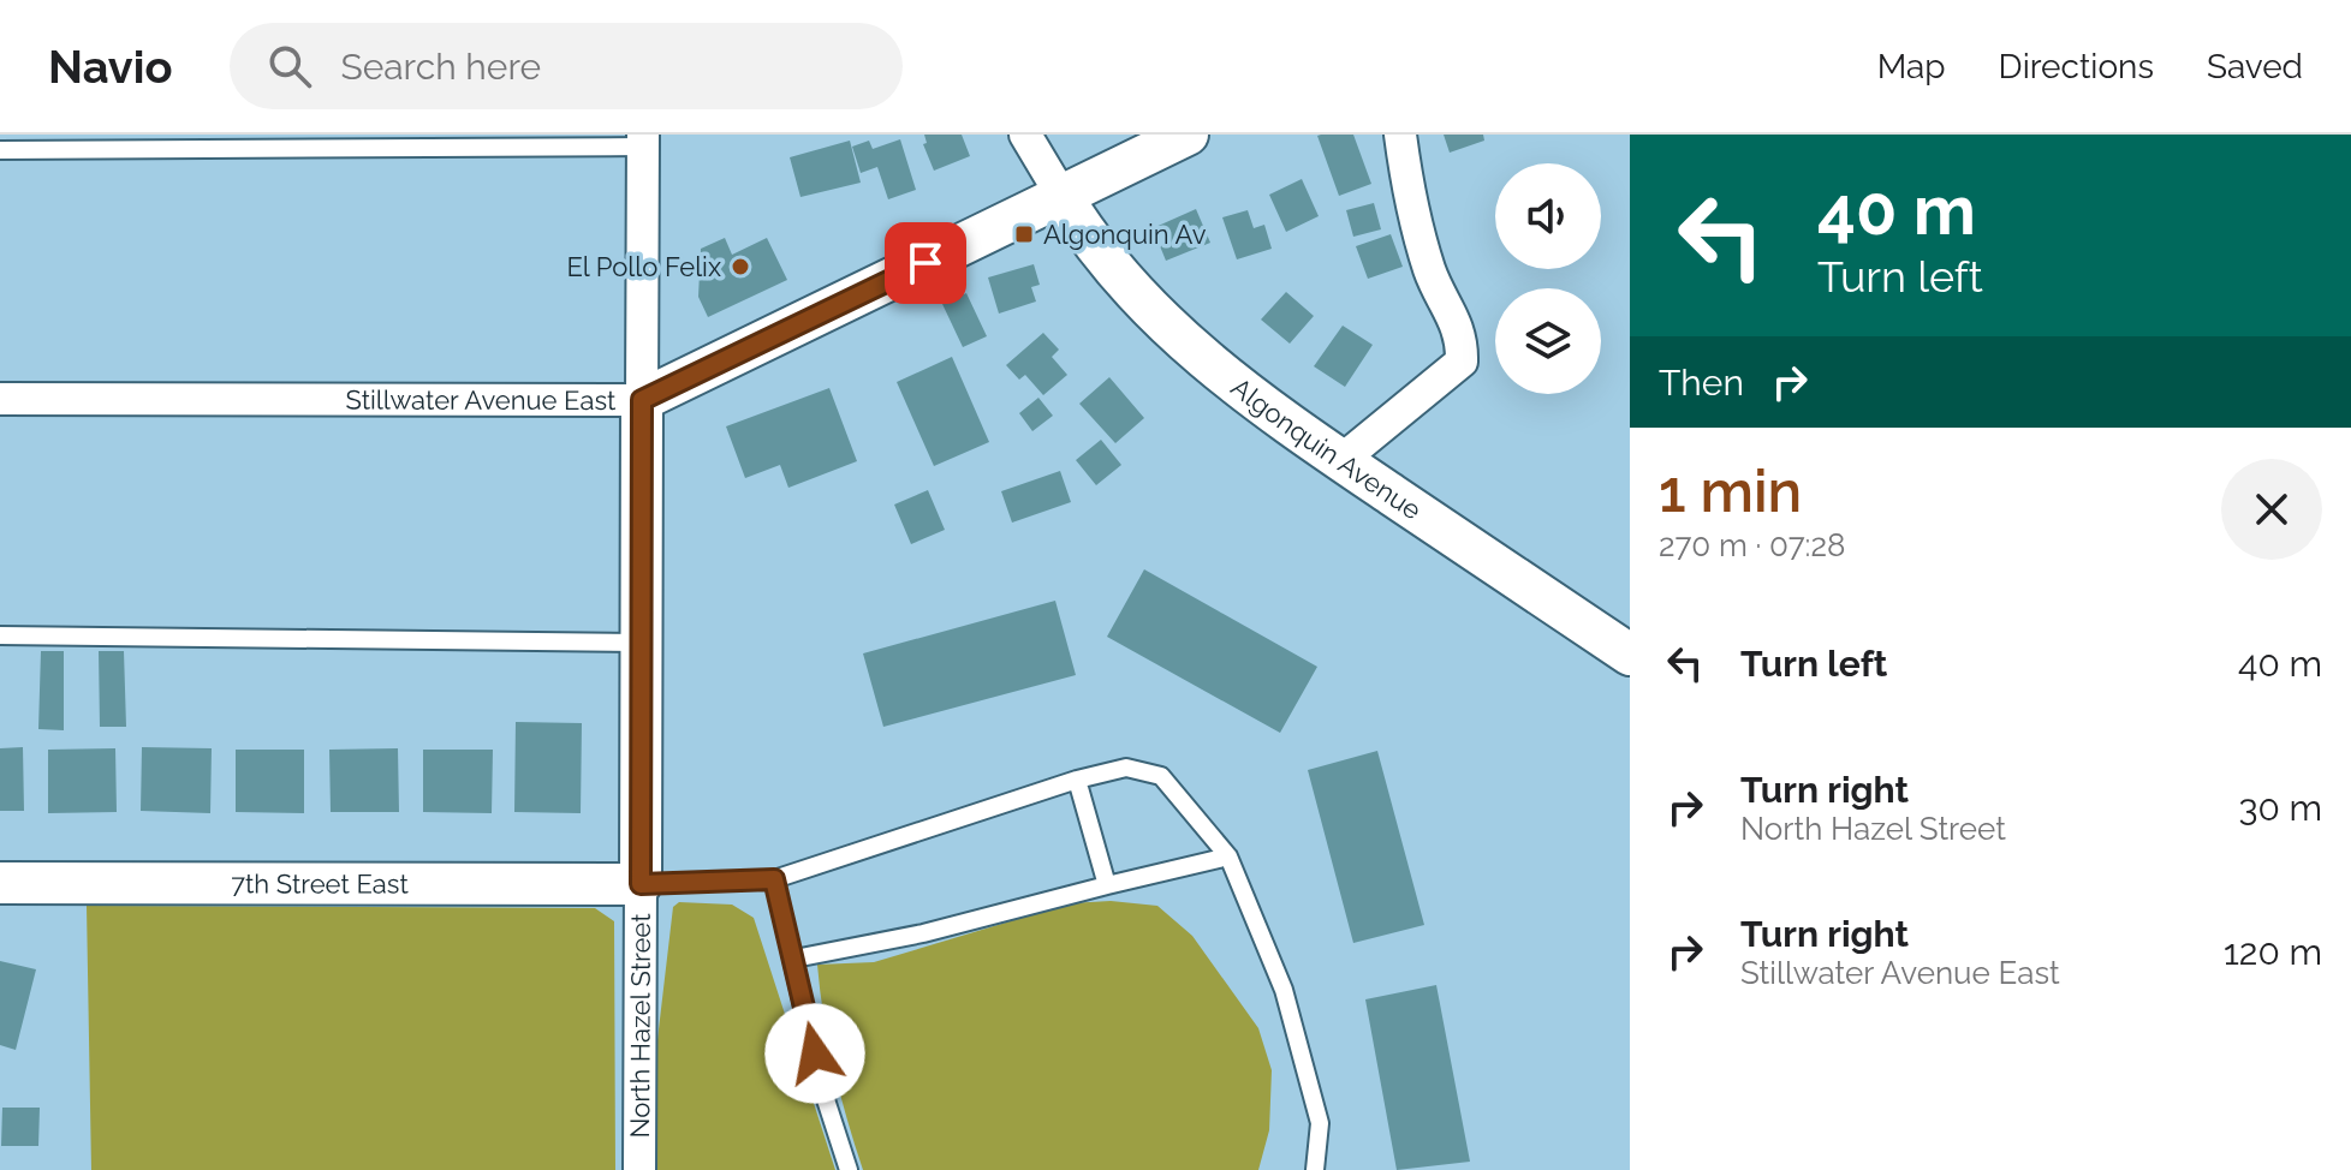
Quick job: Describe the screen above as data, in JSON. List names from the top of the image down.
{
  "streets": {
    "street": [
      "Stillwater Avenue East",
      "Algonquin Avenue",
      "7th Street East",
      "North Hazel Street"
    ]
  },
  "crossings": [
    ["Stillwater Avenue East", "Algonquin Avenue"],
    ["Stillwater Avenue East", "North Hazel Street"],
    ["7th Street East", "North Hazel Street"]
  ],
  "places": {
    "transit": ["Algonquin Av"],
    "other": ["El Pollo Felix"]
  },
  "page": {
    "header": "Navio",
    "search": "Search here",
    "nav": ["Map", "Directions", "Saved"],
    "turn": ["40 m", "Turn left"],
    "then": "Then",
    "heading": ["1 min", "270 m · 07:28"],
    "list": [
      {
        "name": "Turn left",
        "value": "40 m"
      },
      {
        "name": "Turn right",
        "note": "North Hazel Street",
        "value": "30 m"
      },
      {
        "name": "Turn right",
        "note": "Stillwater Avenue East",
        "value": "120 m"
      }
    ]
  }
}
